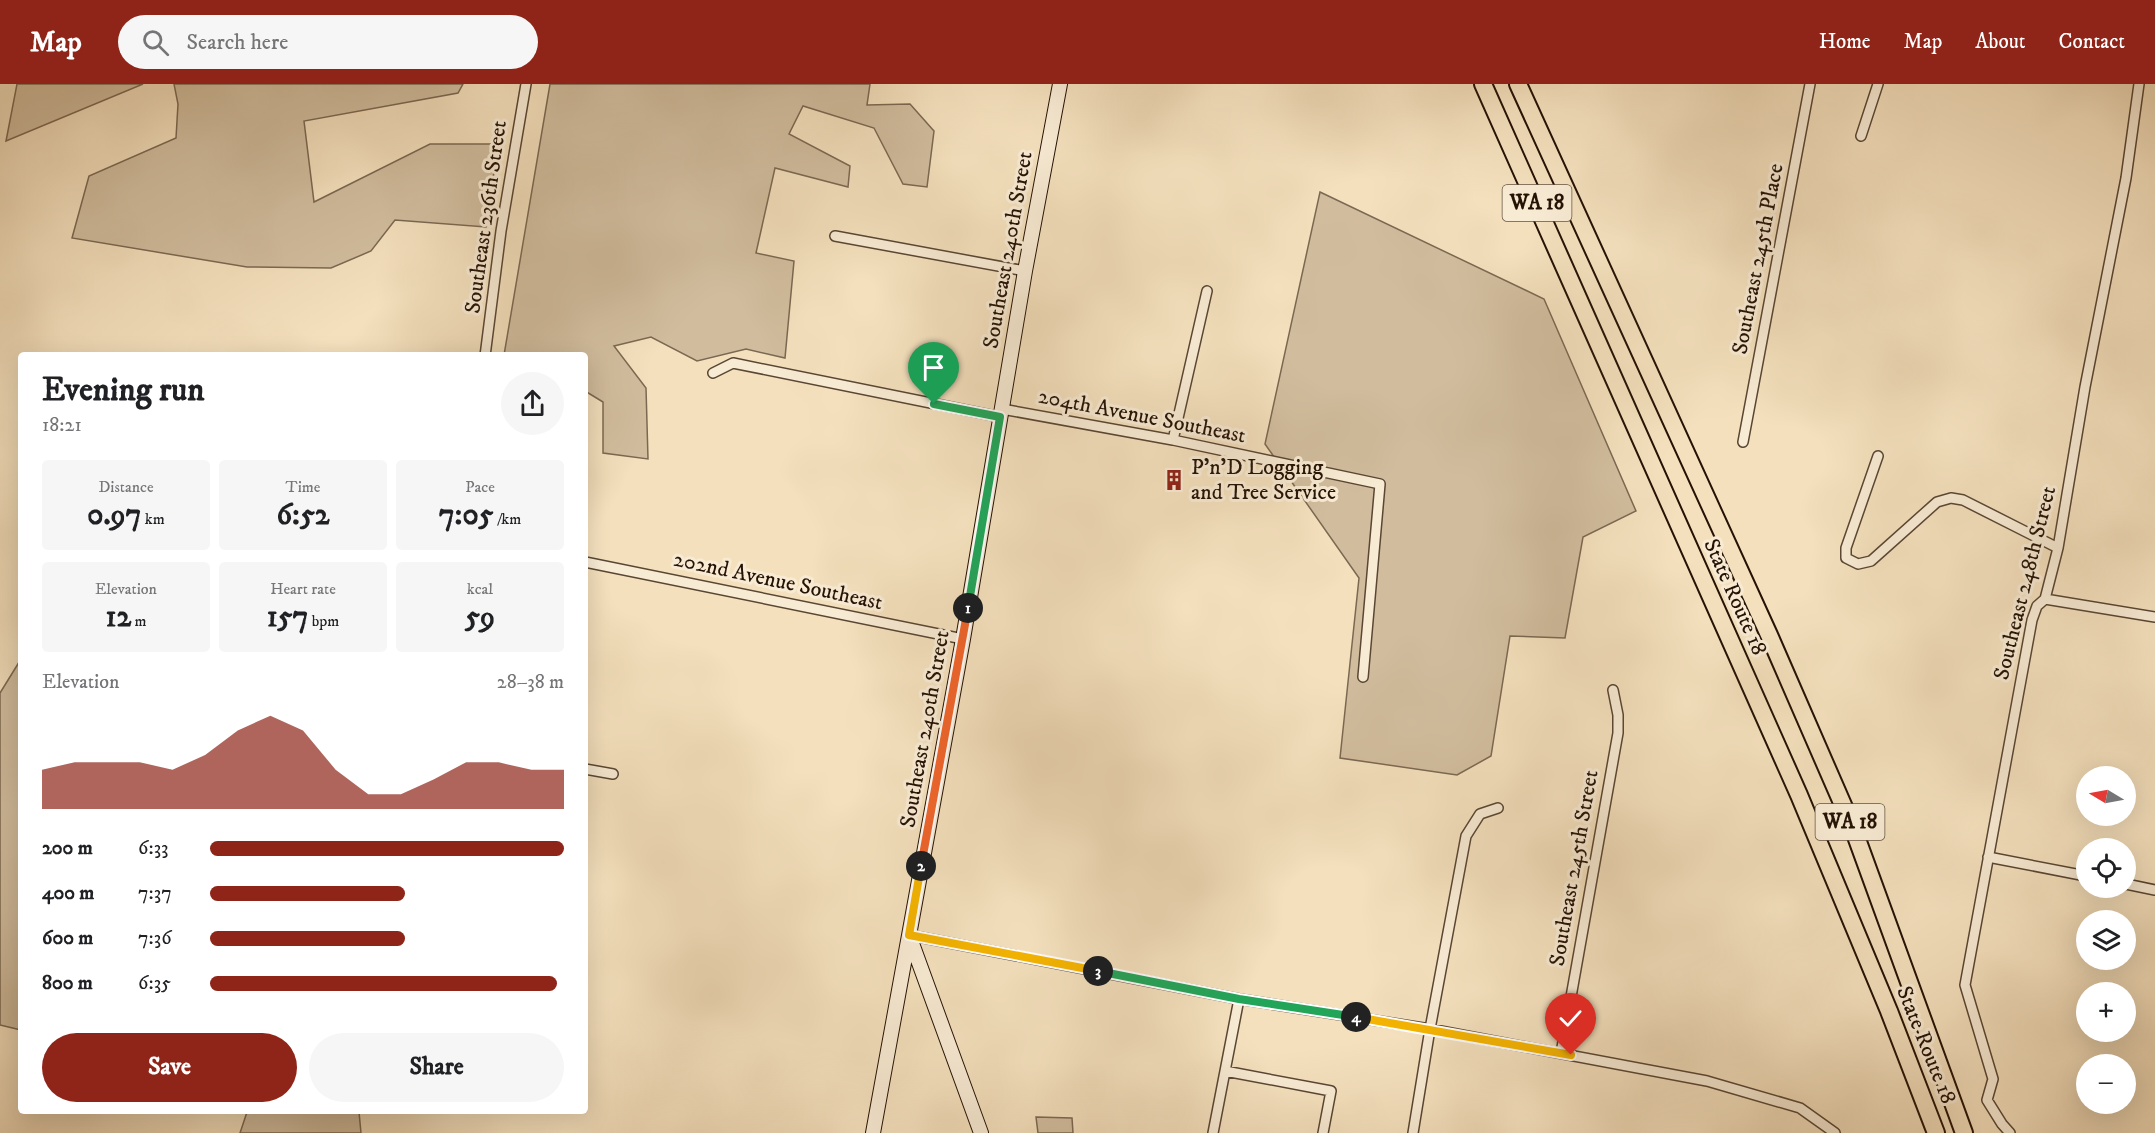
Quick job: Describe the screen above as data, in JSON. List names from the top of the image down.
{
  "streets": {
    "highway": ["WA 18", "State Route 18"],
    "main road": ["Southeast 240th Street"],
    "street": [
      "Southeast 236th Street",
      "Southeast 245th Place",
      "204th Avenue Southeast",
      "202nd Avenue Southeast",
      "Southeast 248th Street",
      "Southeast 245th Street"
    ]
  },
  "crossings": [
    ["Southeast 240th Street", "204th Avenue Southeast"],
    ["Southeast 240th Street", "202nd Avenue Southeast"]
  ],
  "places": {
    "building": ["P'n'D Logging and Tree Service"]
  },
  "north": "left",
  "page": {
    "header": "Map",
    "search": "Search here",
    "nav": [
      "Home",
      "Map",
      "About",
      "Contact"
    ],
    "heading": ["Evening run", "18:21"],
    "stats": [
      ["Distance", "0.97 km"],
      ["Time", "6:52"],
      ["Pace", "7:05 /km"],
      ["Elevation", "12 m"],
      ["Heart rate", "157 bpm"],
      ["kcal", "59"]
    ],
    "pins": [
      "1",
      "2",
      "3",
      "4"
    ],
    "chart": ["Elevation", "28–38 m"],
    "map_buttons": ["+", "−"],
    "list": [
      {
        "name": "200 m",
        "note": "6:33"
      },
      {
        "name": "400 m",
        "note": "7:37"
      },
      {
        "name": "600 m",
        "note": "7:36"
      },
      {
        "name": "800 m",
        "note": "6:35"
      }
    ],
    "buttons": ["Save", "Share"]
  }
}
